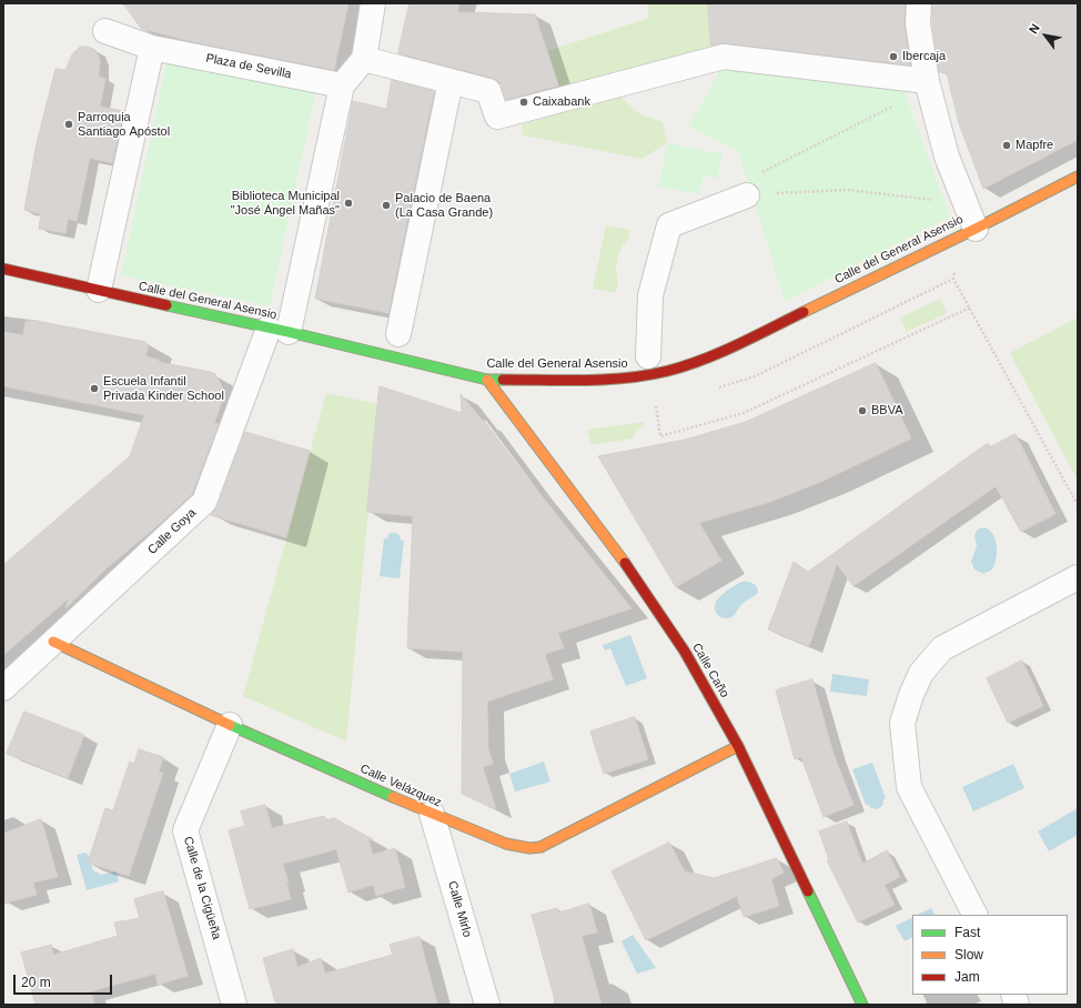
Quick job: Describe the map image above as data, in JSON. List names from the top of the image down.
{
  "streets": {
    "street": [
      "Plaza de Sevilla",
      "Calle del General Asensio",
      "Calle Goya",
      "Calle Caño",
      "Calle Velázquez",
      "Calle de la Cigüeña",
      "Calle Mirlo"
    ]
  },
  "crossings": [
    ["Calle del General Asensio", "Calle Goya"],
    ["Calle del General Asensio", "Calle Caño"],
    ["Calle Goya", "Calle Velázquez"],
    ["Calle Caño", "Calle Velázquez"],
    ["Calle Velázquez", "Calle de la Cigüeña"],
    ["Calle Velázquez", "Calle Mirlo"]
  ],
  "places": [
    "Ibercaja",
    "Caixabank",
    "Parroquia Santiago Apóstol",
    "Mapfre",
    "Biblioteca Municipal \"José Ángel Mañas\"",
    "Palacio de Baena (La Casa Grande)",
    "Escuela Infantil Privada Kinder School",
    "BBVA"
  ],
  "legend": ["Fast", "Slow", "Jam"],
  "scale_bar": "20 m",
  "north": "top left"
}
